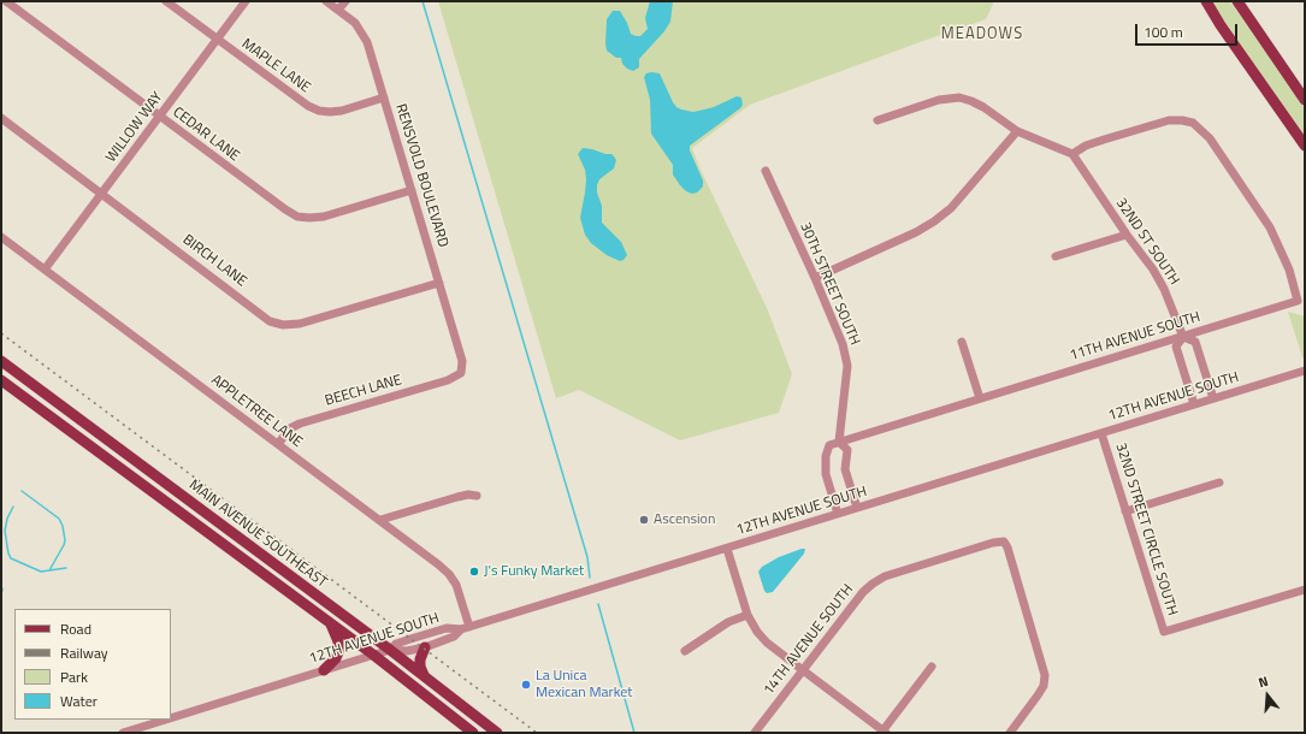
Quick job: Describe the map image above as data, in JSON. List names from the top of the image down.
{
  "streets": {
    "main road": ["MAIN AVENUE SOUTHEAST"],
    "street": [
      "MAPLE LANE",
      "WILLOW WAY",
      "CEDAR LANE",
      "RENSVOLD BOULEVARD",
      "32ND ST SOUTH",
      "BIRCH LANE",
      "30TH STREET SOUTH",
      "11TH AVENUE SOUTH",
      "BEECH LANE",
      "12TH AVENUE SOUTH",
      "APPLETREE LANE",
      "32ND STREET CIRCLE SOUTH",
      "14TH AVENUE SOUTH"
    ]
  },
  "crossings": [
    ["MAPLE LANE", "WILLOW WAY"],
    ["MAPLE LANE", "RENSVOLD BOULEVARD"],
    ["WILLOW WAY", "CEDAR LANE"],
    ["WILLOW WAY", "BIRCH LANE"],
    ["WILLOW WAY", "APPLETREE LANE"],
    ["CEDAR LANE", "RENSVOLD BOULEVARD"],
    ["RENSVOLD BOULEVARD", "BIRCH LANE"],
    ["RENSVOLD BOULEVARD", "BEECH LANE"],
    ["32ND ST SOUTH", "11TH AVENUE SOUTH"],
    ["32ND ST SOUTH", "12TH AVENUE SOUTH"],
    ["30TH STREET SOUTH", "11TH AVENUE SOUTH"],
    ["30TH STREET SOUTH", "12TH AVENUE SOUTH"],
    ["BEECH LANE", "APPLETREE LANE"],
    ["12TH AVENUE SOUTH", "APPLETREE LANE"],
    ["12TH AVENUE SOUTH", "32ND STREET CIRCLE SOUTH"],
    ["12TH AVENUE SOUTH", "MAIN AVENUE SOUTHEAST"]
  ],
  "districts": ["MEADOWS"],
  "places": ["Ascension", "J's Funky Market", "La Unica Mexican Market"],
  "legend": [
    "Road",
    "Railway",
    "Park",
    "Water"
  ],
  "scale_bar": "100 m",
  "north": "top"
}
